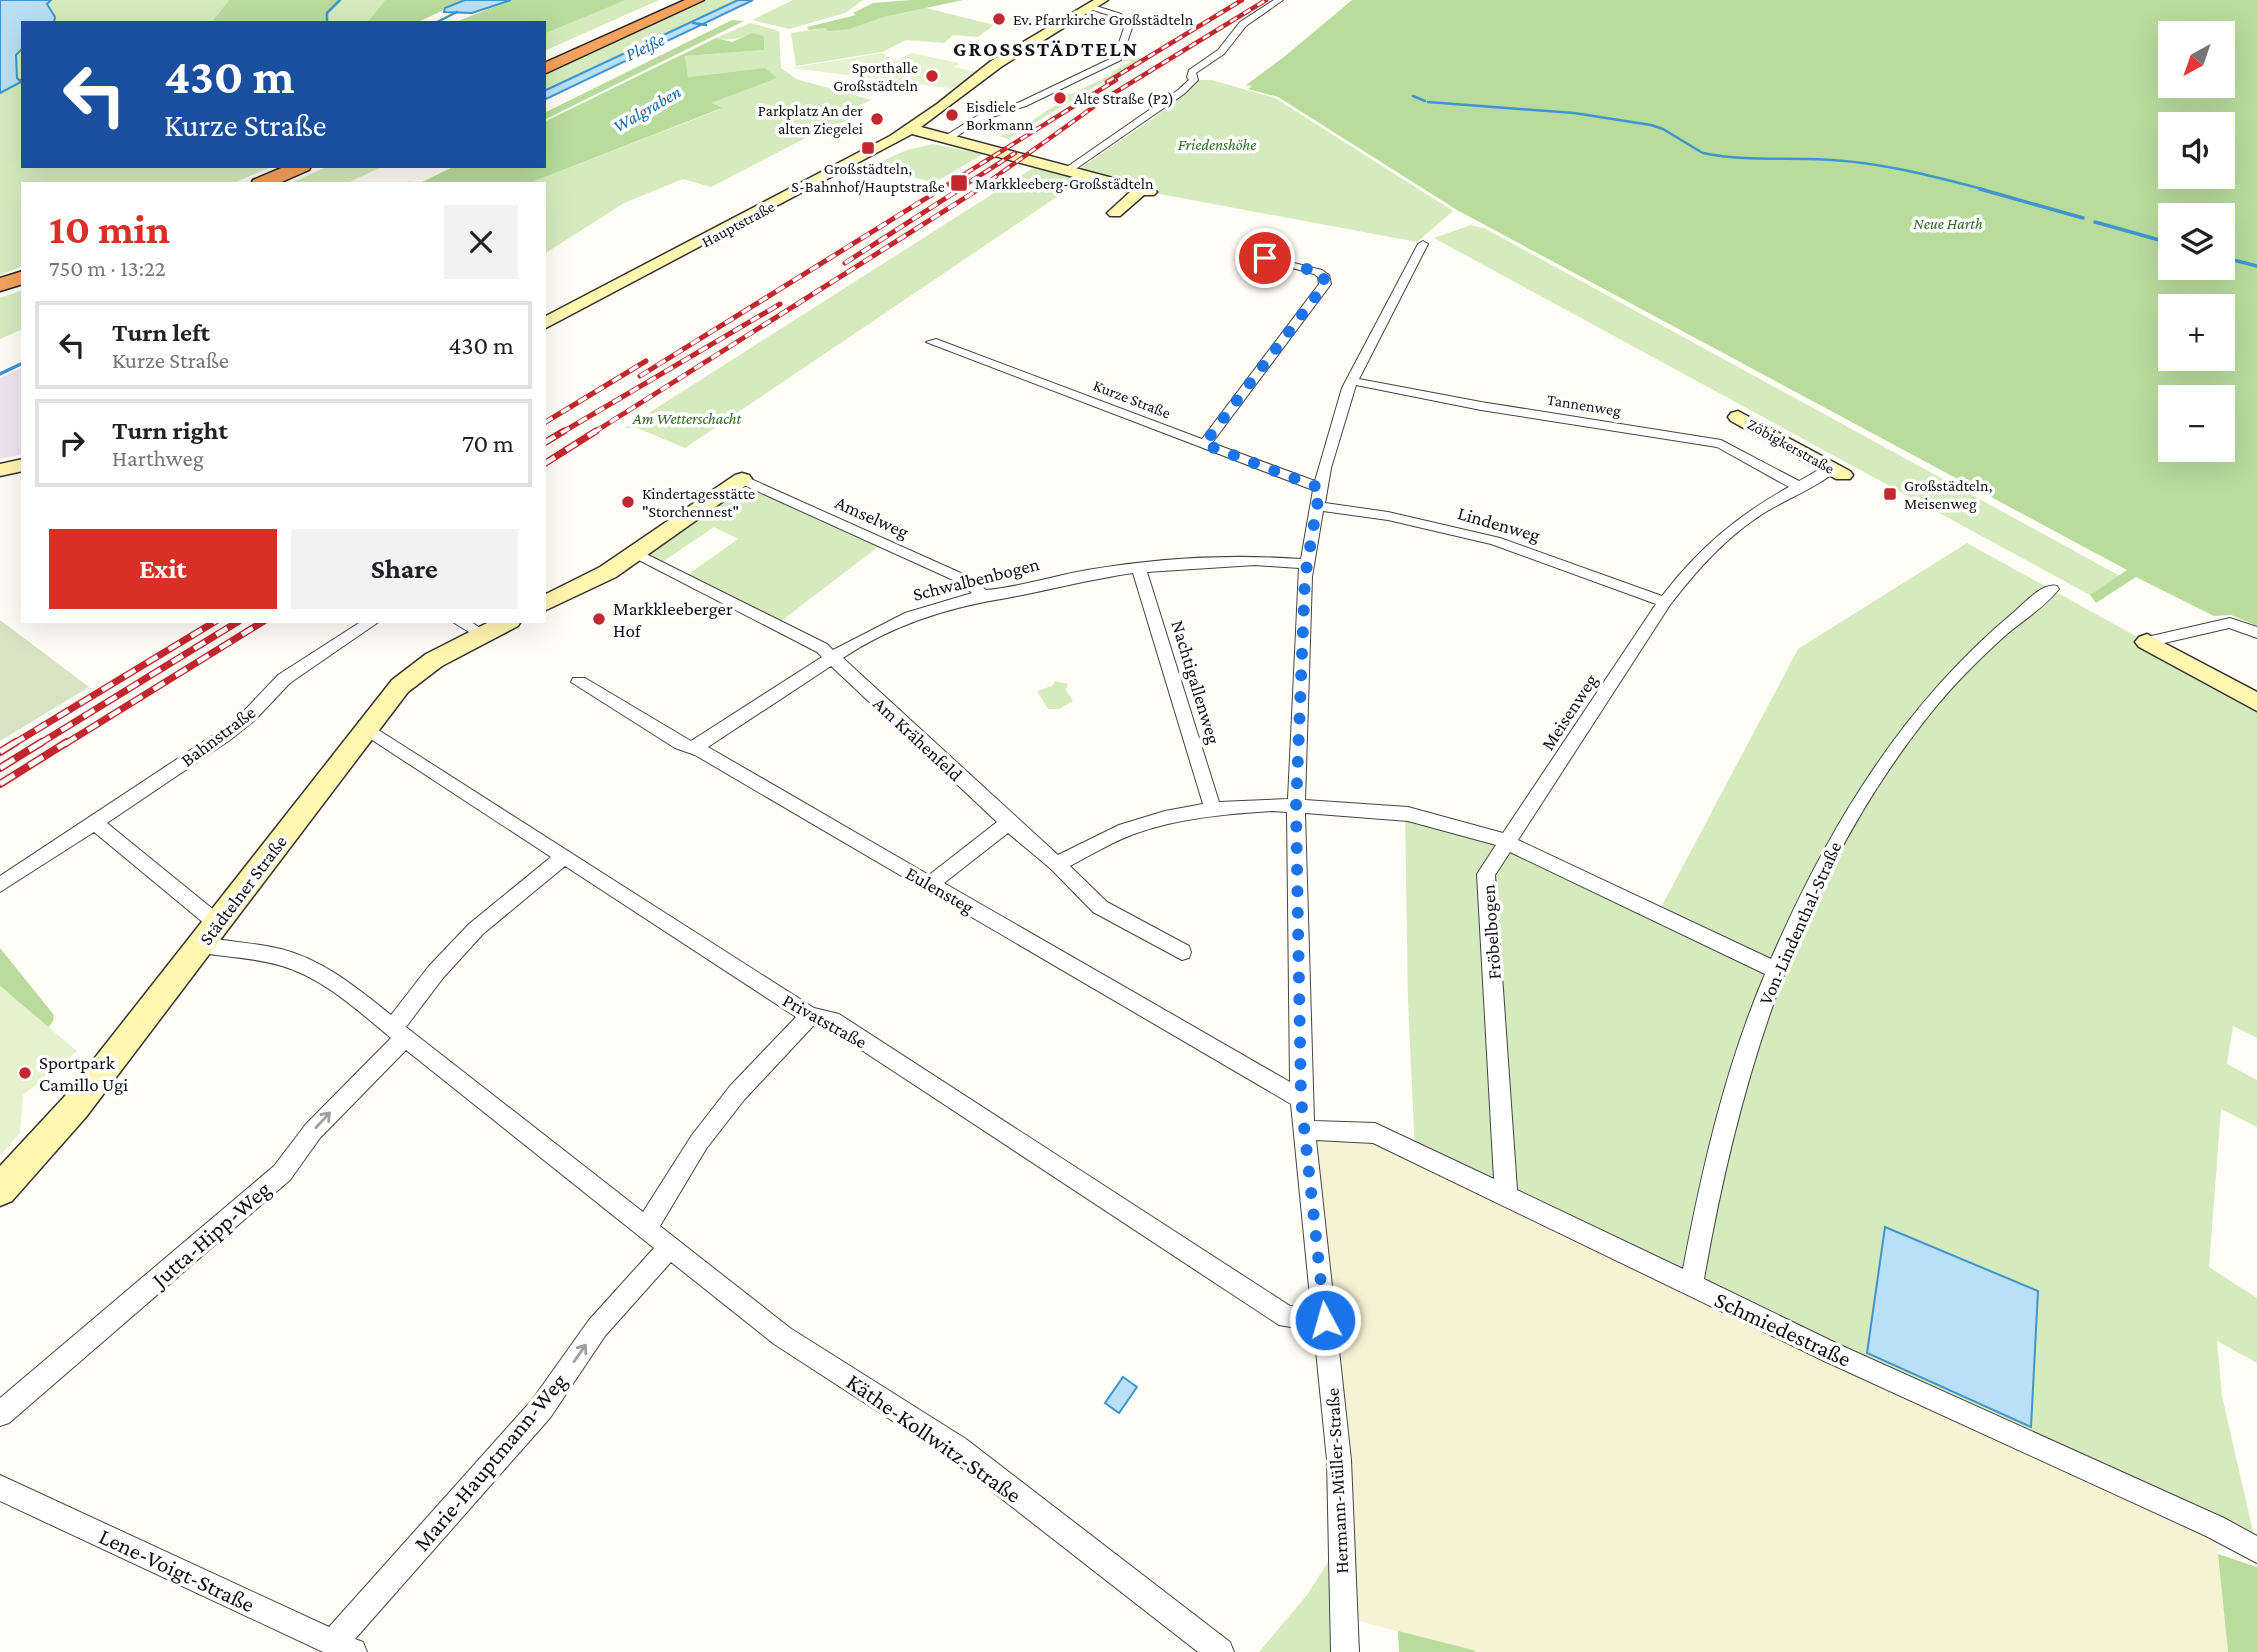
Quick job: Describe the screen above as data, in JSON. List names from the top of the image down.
{
  "streets": {
    "main road": ["Hauptstraße", "Zöbigkerstraße", "Städtelner Straße"],
    "street": [
      "Kurze Straße",
      "Tannenweg",
      "Amselweg",
      "Lindenweg",
      "Schwalbenbogen",
      "Nachtigallenweg",
      "Meisenweg",
      "Bahnstraße",
      "Am Krähenfeld",
      "Eulensteg",
      "Von-Lindenthal-Straße",
      "Fröbelbogen",
      "Privatstraße",
      "Jutta-Hipp-Weg",
      "Schmiedestraße",
      "Käthe-Kollwitz-Straße",
      "Marie-Hauptmann-Weg",
      "Hermann-Müller-Straße",
      "Lene-Voigt-Straße"
    ]
  },
  "crossings": [
    ["Kurze Straße", "Hermann-Müller-Straße"],
    ["Tannenweg", "Meisenweg"],
    ["Tannenweg", "Hermann-Müller-Straße"],
    ["Zöbigkerstraße", "Meisenweg"],
    ["Amselweg", "Schwalbenbogen"],
    ["Lindenweg", "Meisenweg"],
    ["Lindenweg", "Hermann-Müller-Straße"],
    ["Schwalbenbogen", "Nachtigallenweg"],
    ["Schwalbenbogen", "Am Krähenfeld"],
    ["Schwalbenbogen", "Eulensteg"],
    ["Schwalbenbogen", "Hermann-Müller-Straße"],
    ["Meisenweg", "Fröbelbogen"],
    ["Städtelner Straße", "Privatstraße"],
    ["Städtelner Straße", "Käthe-Kollwitz-Straße"],
    ["Eulensteg", "Hermann-Müller-Straße"],
    ["Von-Lindenthal-Straße", "Schmiedestraße"],
    ["Fröbelbogen", "Schmiedestraße"],
    ["Privatstraße", "Hermann-Müller-Straße"],
    ["Jutta-Hipp-Weg", "Käthe-Kollwitz-Straße"],
    ["Schmiedestraße", "Hermann-Müller-Straße"],
    ["Käthe-Kollwitz-Straße", "Marie-Hauptmann-Weg"],
    ["Marie-Hauptmann-Weg", "Lene-Voigt-Straße"]
  ],
  "one_way": ["Jutta-Hipp-Weg", "Marie-Hauptmann-Weg"],
  "districts": ["GROSSSTÄDTELN"],
  "water": ["Pleiße", "Walgraben"],
  "parks": ["Friedenshöhe", "Neue Harth", "Am Wetterschacht"],
  "places": {
    "other": [
      "Ev. Pfarrkirche Großstädteln",
      "Sporthalle Großstädteln",
      "Alte Straße (P2)",
      "Eisdiele Borkmann",
      "Parkplatz An der alten Ziegelei",
      "Kindertagesstätte \"Storchennest\"",
      "Markkleeberger Hof",
      "Sportpark Camillo Ugi"
    ],
    "transit": ["Großstädteln, S-Bahnhof/Hauptstraße", "Markkleeberg-Großstädteln", "Großstädteln, Meisenweg"]
  },
  "north": "bottom left",
  "page": {
    "map_buttons": ["+", "−"],
    "turn": ["430 m", "Kurze Straße"],
    "heading": ["10 min", "750 m · 13:22"],
    "list": [
      {
        "name": "Turn left",
        "note": "Kurze Straße",
        "value": "430 m"
      },
      {
        "name": "Turn right",
        "note": "Harthweg",
        "value": "70 m"
      }
    ],
    "buttons": ["Exit", "Share"]
  }
}
